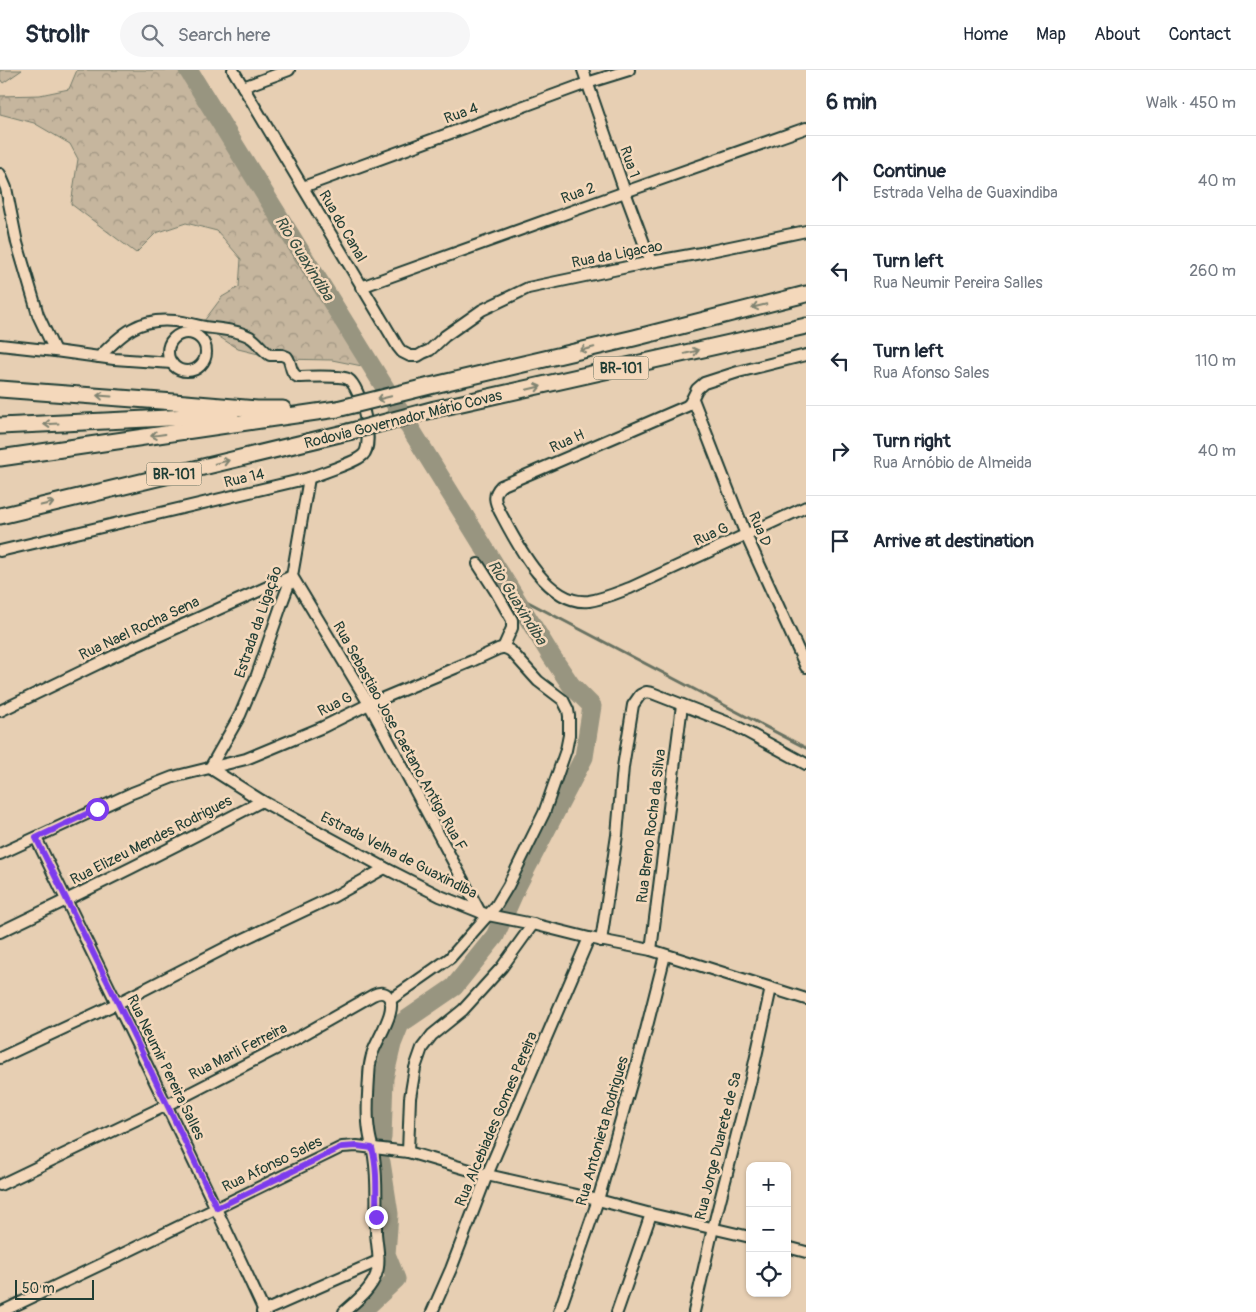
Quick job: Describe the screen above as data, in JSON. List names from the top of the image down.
{
  "streets": {
    "highway": ["BR-101", "Rodovia Governador Mário Covas"],
    "street": [
      "Rua 4",
      "Rua 1",
      "Rua 2",
      "Rua do Canal",
      "Rua da Ligacao",
      "Rua H",
      "Rua 14",
      "Rua D",
      "Rua G",
      "Estrada da Ligação",
      "Rua Nael Rocha Sena",
      "Rua Sebastiao Jose Caetano Antiga Rua F",
      "Rua Breno Rocha da Silva",
      "Rua Elizeu Mendes Rodrigues",
      "Estrada Velha de Guaxindiba",
      "Rua Marli Ferreira",
      "Rua Neumir Pereira Salles",
      "Rua Alcebiades Gomes Pereira",
      "Rua Antonieta Rodrigues",
      "Rua Jorge Duarete de Sa",
      "Rua Afonso Sales"
    ]
  },
  "crossings": [
    ["Rua 4", "Rua 1"],
    ["Rua 4", "Rua do Canal"],
    ["Rua 1", "Rua 2"],
    ["Rua 1", "Rua da Ligacao"],
    ["Rua 2", "Rua do Canal"],
    ["Rua do Canal", "Rua da Ligacao"],
    ["BR-101", "Rodovia Governador Mário Covas"],
    ["Rua H", "Rua D"],
    ["Rua H", "Rua G"],
    ["Rua 14", "Estrada da Ligação"],
    ["Rua D", "Rua G"],
    ["Rua G", "Estrada da Ligação"],
    ["Rua G", "Rua Sebastiao Jose Caetano Antiga Rua F"],
    ["Rua G", "Estrada Velha de Guaxindiba"],
    ["Estrada da Ligação", "Rua Nael Rocha Sena"],
    ["Estrada da Ligação", "Rua Sebastiao Jose Caetano Antiga Rua F"],
    ["Estrada da Ligação", "Estrada Velha de Guaxindiba"],
    ["Rua Nael Rocha Sena", "Rua Sebastiao Jose Caetano Antiga Rua F"],
    ["Rua Sebastiao Jose Caetano Antiga Rua F", "Estrada Velha de Guaxindiba"],
    ["Rua Breno Rocha da Silva", "Estrada Velha de Guaxindiba"],
    ["Rua Elizeu Mendes Rodrigues", "Estrada Velha de Guaxindiba"],
    ["Rua Elizeu Mendes Rodrigues", "Rua Neumir Pereira Salles"],
    ["Estrada Velha de Guaxindiba", "Rua Alcebiades Gomes Pereira"],
    ["Estrada Velha de Guaxindiba", "Rua Antonieta Rodrigues"],
    ["Estrada Velha de Guaxindiba", "Rua Jorge Duarete de Sa"],
    ["Rua Marli Ferreira", "Rua Neumir Pereira Salles"],
    ["Rua Neumir Pereira Salles", "Rua Afonso Sales"],
    ["Rua Alcebiades Gomes Pereira", "Rua Afonso Sales"],
    ["Rua Antonieta Rodrigues", "Rua Afonso Sales"],
    ["Rua Jorge Duarete de Sa", "Rua Afonso Sales"]
  ],
  "water": ["Rio Guaxindiba"],
  "scale_bar": "50 m",
  "page": {
    "header": "Strollr",
    "search": "Search here",
    "nav": [
      "Home",
      "Map",
      "About",
      "Contact"
    ],
    "heading": ["6 min", "Walk · 450 m"],
    "list": [
      ["Continue", "Estrada Velha de Guaxindiba", "40 m"],
      ["Turn left", "Rua Neumir Pereira Salles", "260 m"],
      ["Turn left", "Rua Afonso Sales", "110 m"],
      ["Turn right", "Rua Arnóbio de Almeida", "40 m"],
      "Arrive at destination"
    ],
    "map_buttons": ["+", "−"],
    "scale": "50 m"
  }
}
